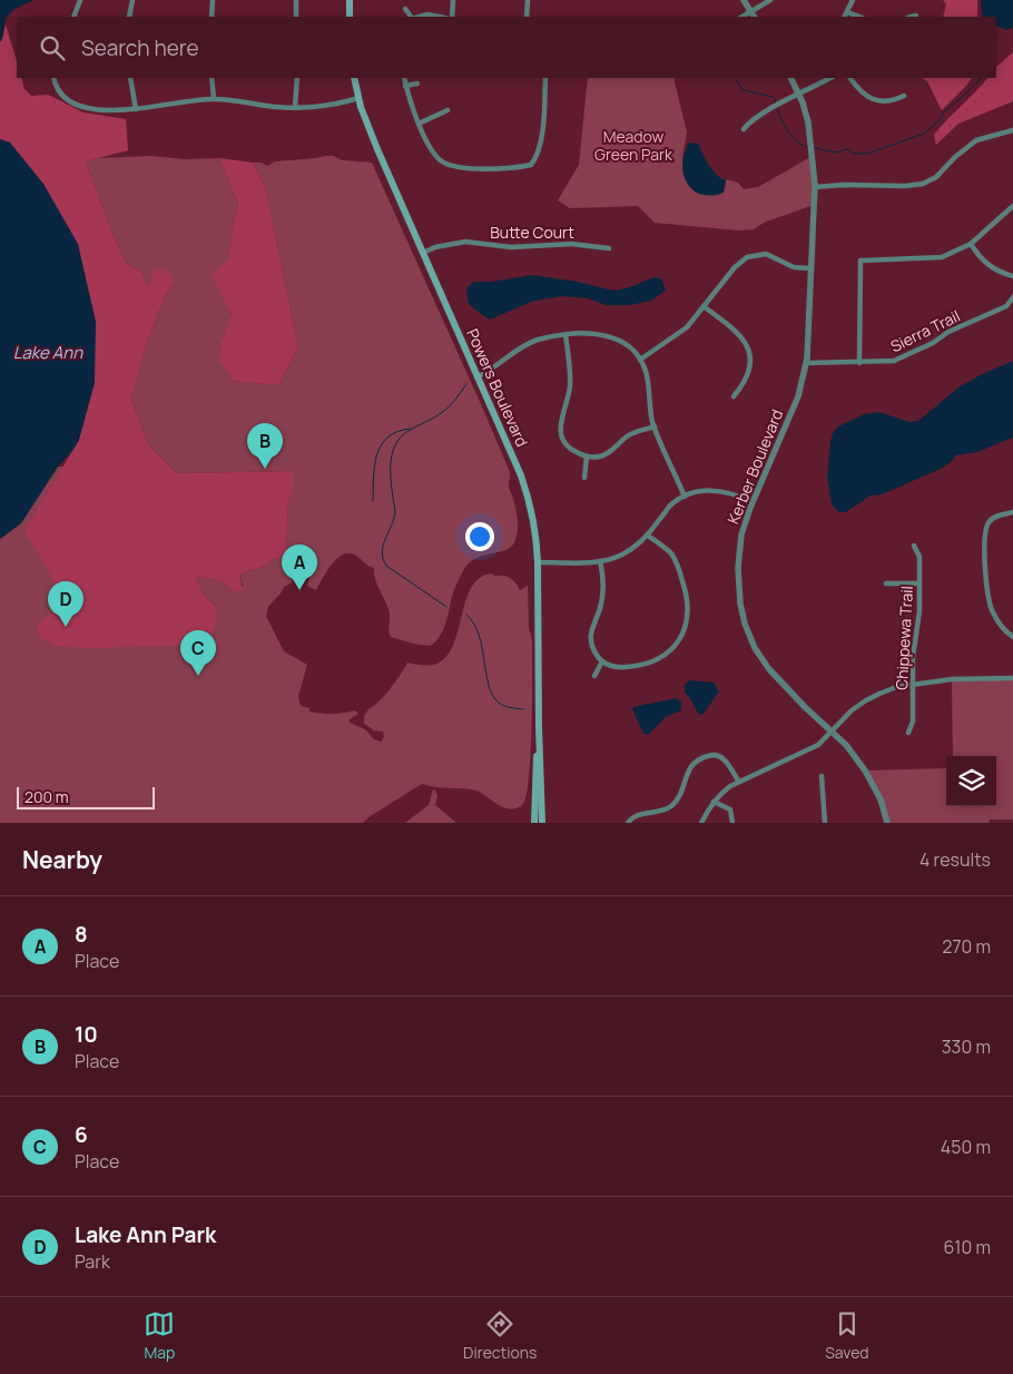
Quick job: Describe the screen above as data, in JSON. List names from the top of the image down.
{
  "streets": {
    "main road": ["Powers Boulevard"],
    "street": [
      "Butte Court",
      "Sierra Trail",
      "Kerber Boulevard",
      "Chippewa Trail"
    ]
  },
  "crossings": [
    ["Butte Court", "Powers Boulevard"],
    ["Sierra Trail", "Kerber Boulevard"]
  ],
  "water": ["Lake Ann"],
  "parks": ["Meadow Green Park"],
  "scale_bar": "200 m",
  "page": {
    "search": "Search here",
    "pins": [
      "B",
      "A",
      "D",
      "C"
    ],
    "scale": "200 m",
    "heading": ["Nearby", "4 results"],
    "list": [
      {
        "mark": "A",
        "name": "8",
        "note": "Place",
        "value": "270 m"
      },
      {
        "mark": "B",
        "name": "10",
        "note": "Place",
        "value": "330 m"
      },
      {
        "mark": "C",
        "name": "6",
        "note": "Place",
        "value": "450 m"
      },
      {
        "mark": "D",
        "name": "Lake Ann Park",
        "note": "Park",
        "value": "610 m"
      }
    ],
    "nav": ["Map", "Directions", "Saved"]
  }
}
